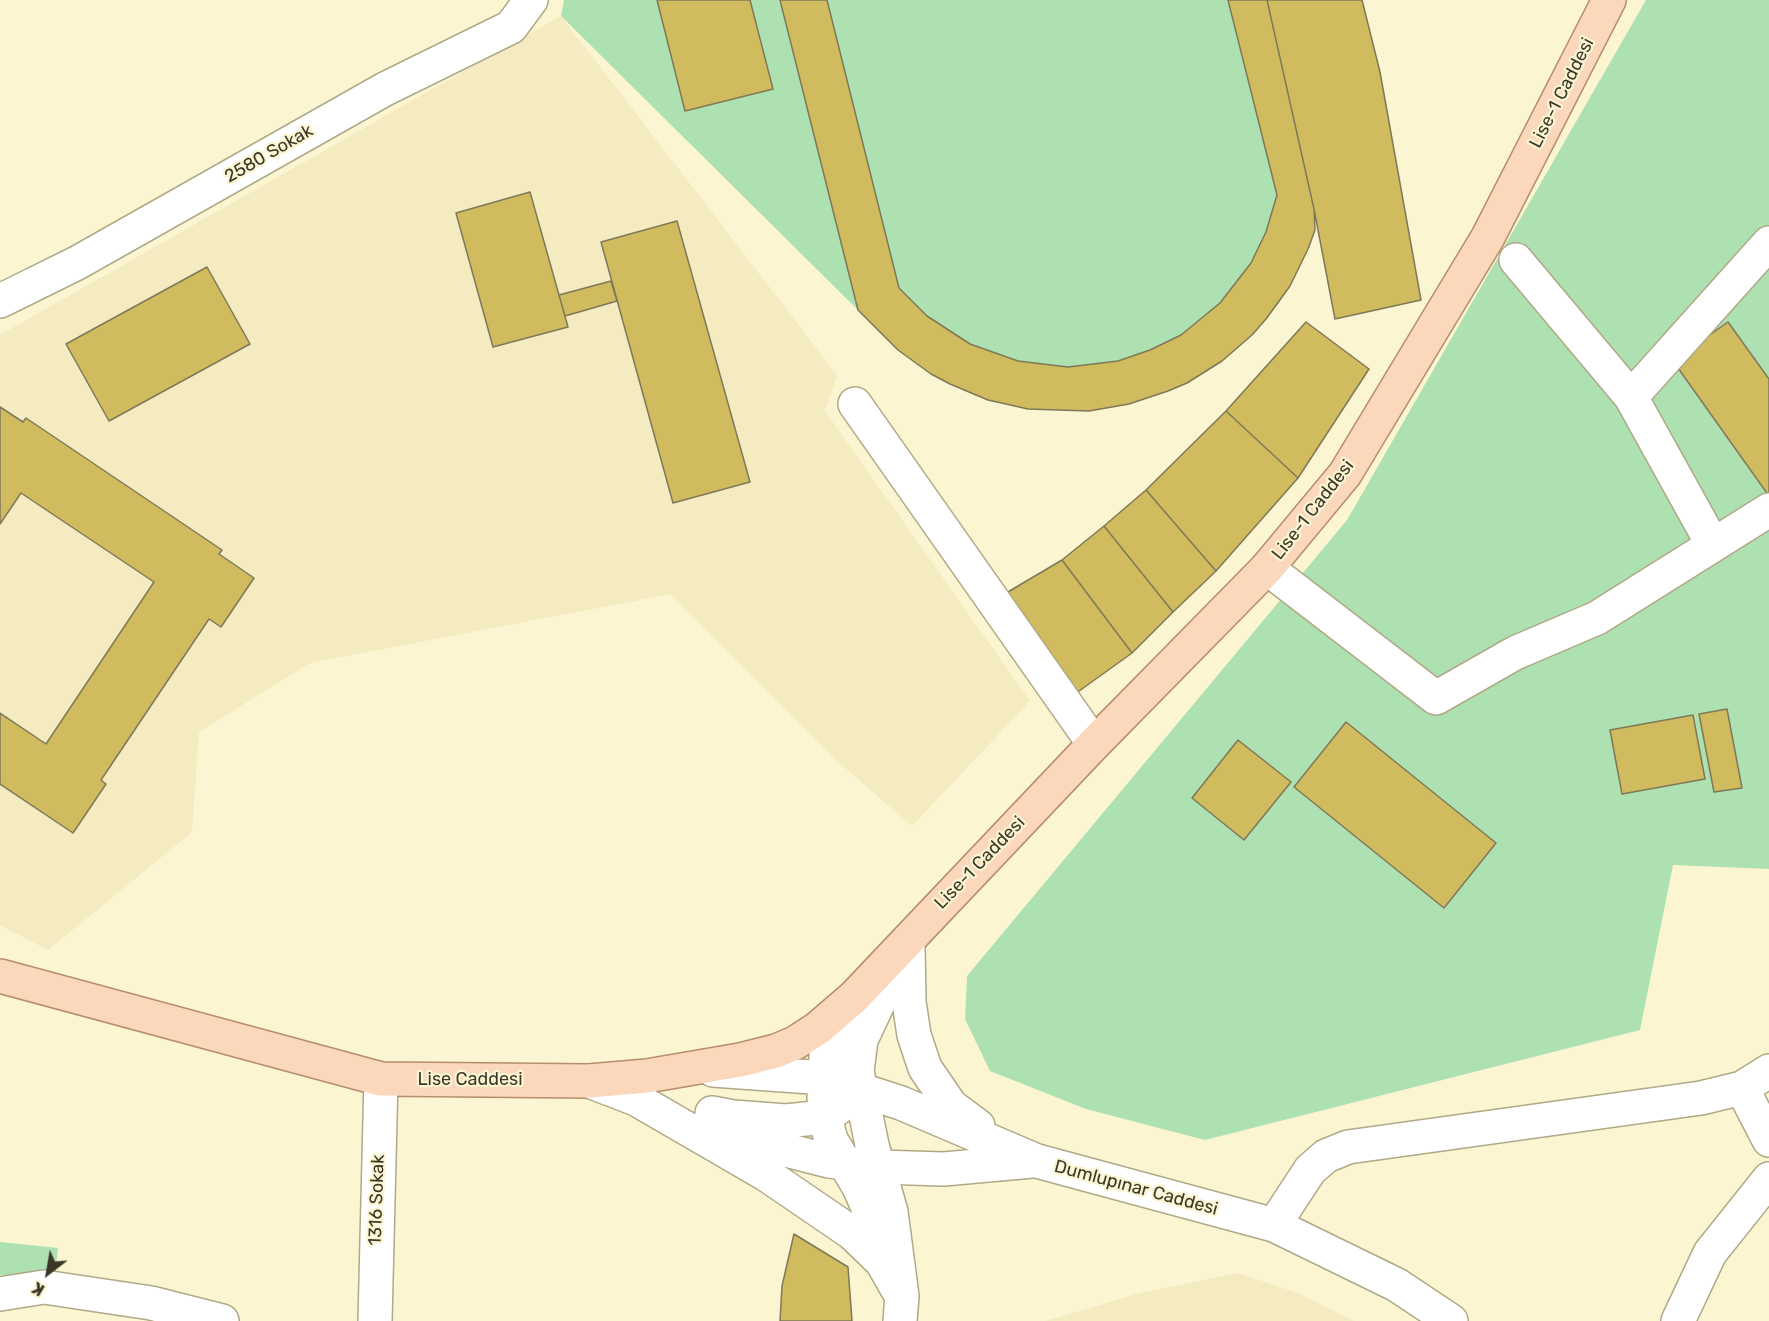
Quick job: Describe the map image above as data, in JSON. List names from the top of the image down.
{
  "streets": {
    "main road": ["Lise-1 Caddesi", "Lise Caddesi"],
    "street": ["2580 Sokak", "Dumlupınar Caddesi", "1316 Sokak"]
  },
  "crossings": [
    ["Lise-1 Caddesi", "Lise Caddesi"],
    ["Lise Caddesi", "Dumlupınar Caddesi"],
    ["Lise Caddesi", "1316 Sokak"]
  ],
  "north": "bottom left"
}
